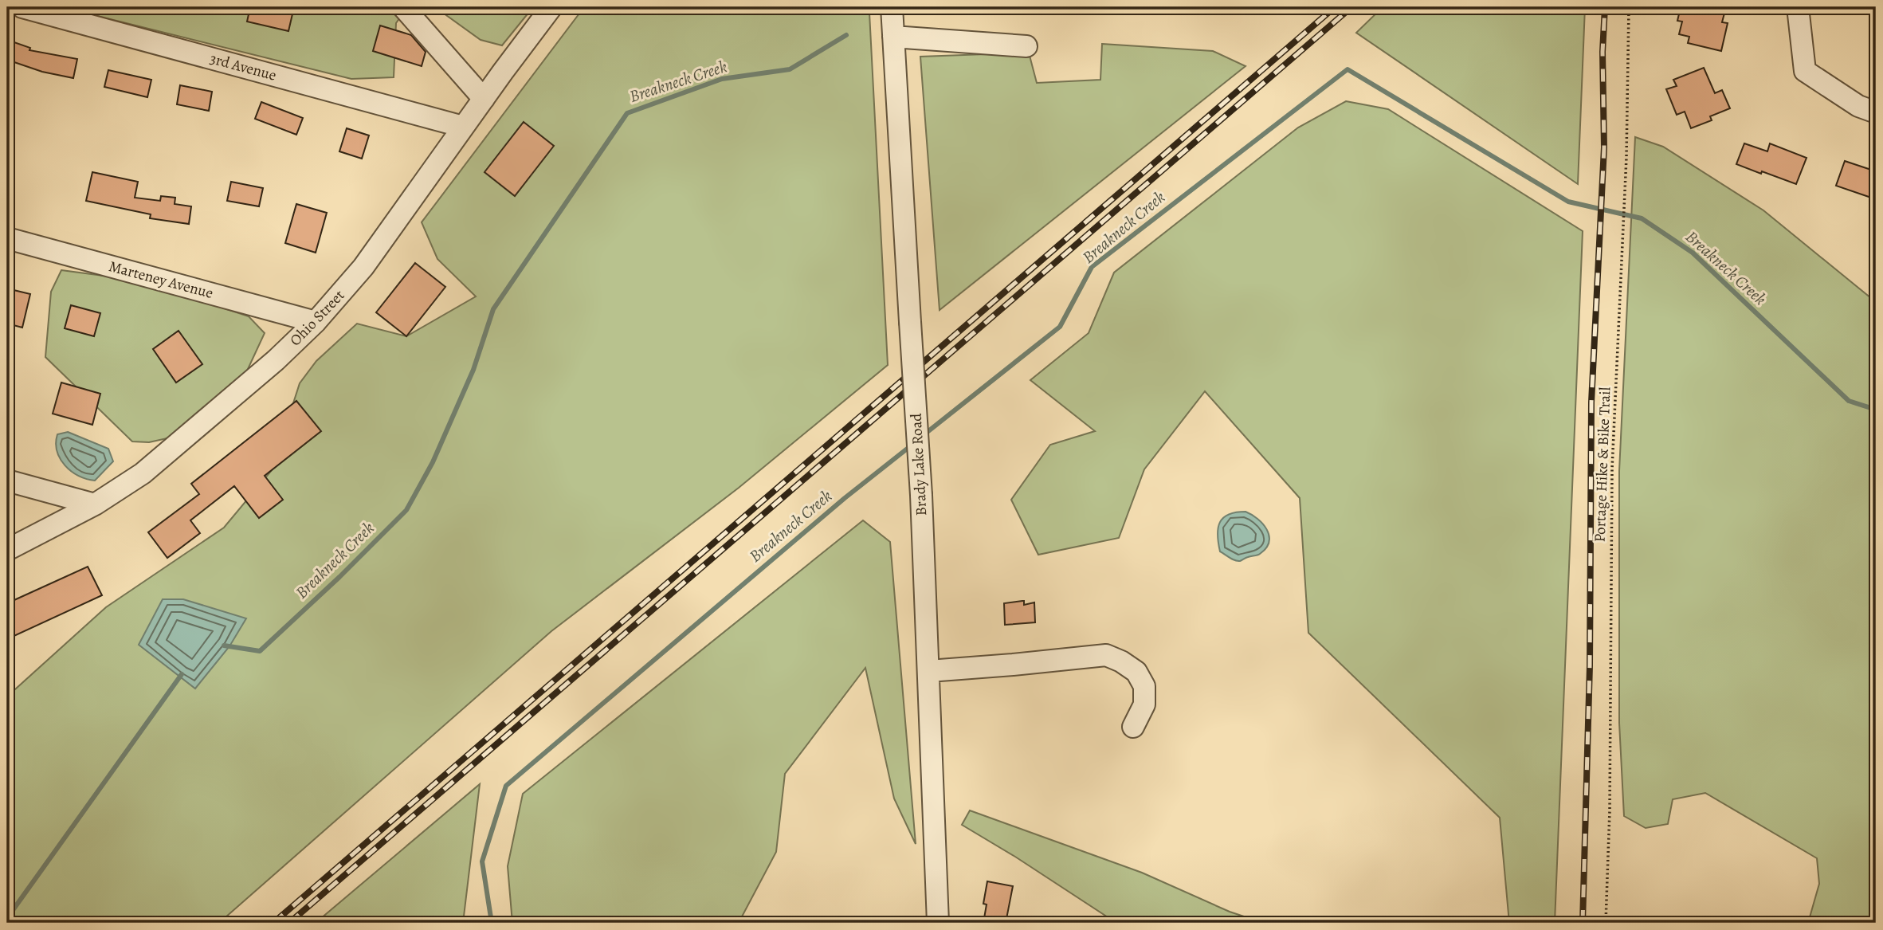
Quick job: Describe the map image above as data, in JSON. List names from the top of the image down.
{
  "streets": {
    "street": [
      "3rd Avenue",
      "Marteney Avenue",
      "Ohio Street",
      "Brady Lake Road"
    ],
    "path": ["Portage Hike & Bike Trail"]
  },
  "crossings": [
    ["3rd Avenue", "Ohio Street"],
    ["Marteney Avenue", "Ohio Street"]
  ],
  "water": ["Breakneck Creek"]
}
